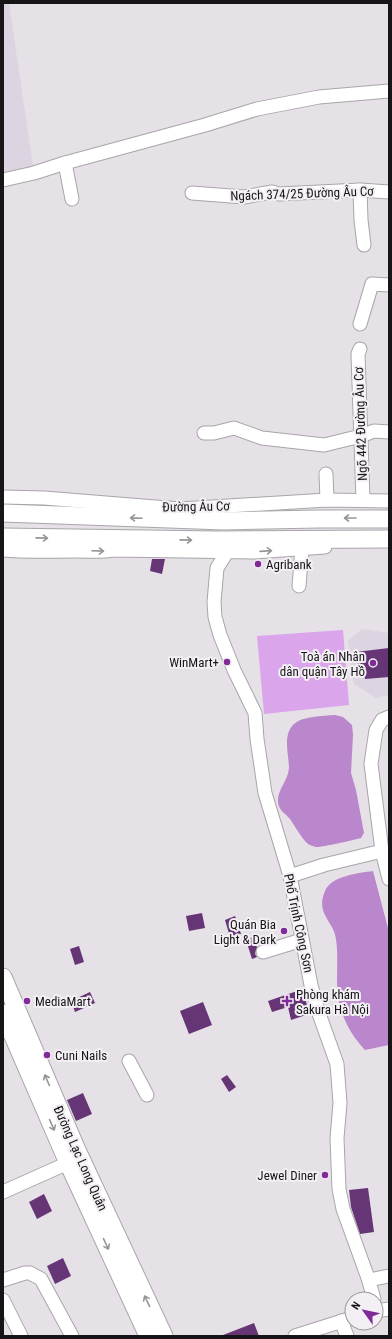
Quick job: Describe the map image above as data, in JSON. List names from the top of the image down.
{
  "streets": {
    "main road": ["Đường Âu Cơ", "Đường Lạc Long Quân"],
    "street": ["Ngách 374/25 Đường Âu Cơ", "Ngõ 442 Đường Âu Cơ", "Phố Trịnh Công Sơn"]
  },
  "crossings": [
    ["Ngõ 442 Đường Âu Cơ", "Đường Âu Cơ"]
  ],
  "places": {
    "other": [
      "Agribank",
      "WinMart+",
      "Toà án Nhân dân quận Tây Hồ",
      "Quán Bia Light & Dark",
      "MediaMart",
      "Cuni Nails",
      "Jewel Diner"
    ],
    "health": ["Phòng khám Sakura Hà Nội"]
  },
  "north": "top left"
}
